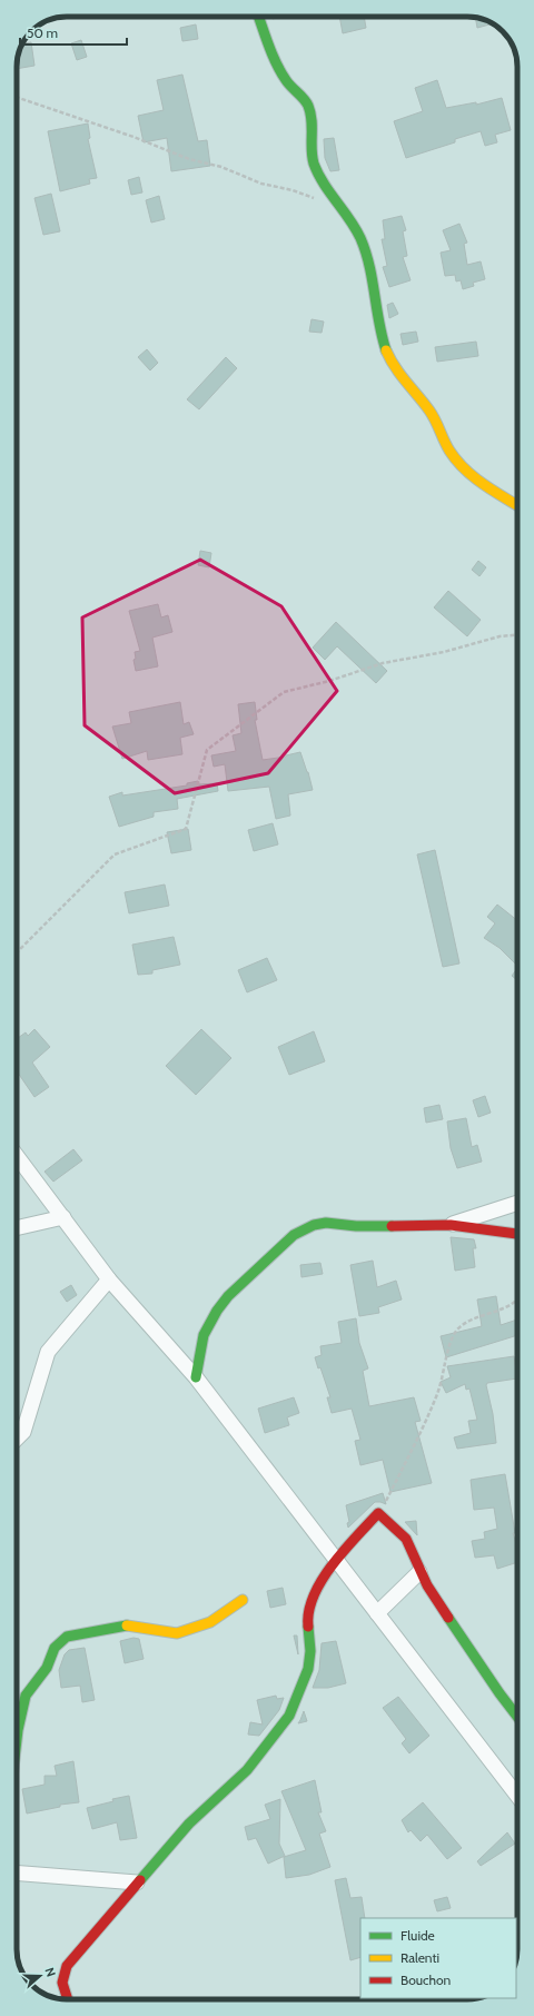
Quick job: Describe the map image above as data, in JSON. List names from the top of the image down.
{
  "legend": ["Fluide", "Ralenti", "Bouchon"],
  "scale_bar": "50 m",
  "north": "right"
}
